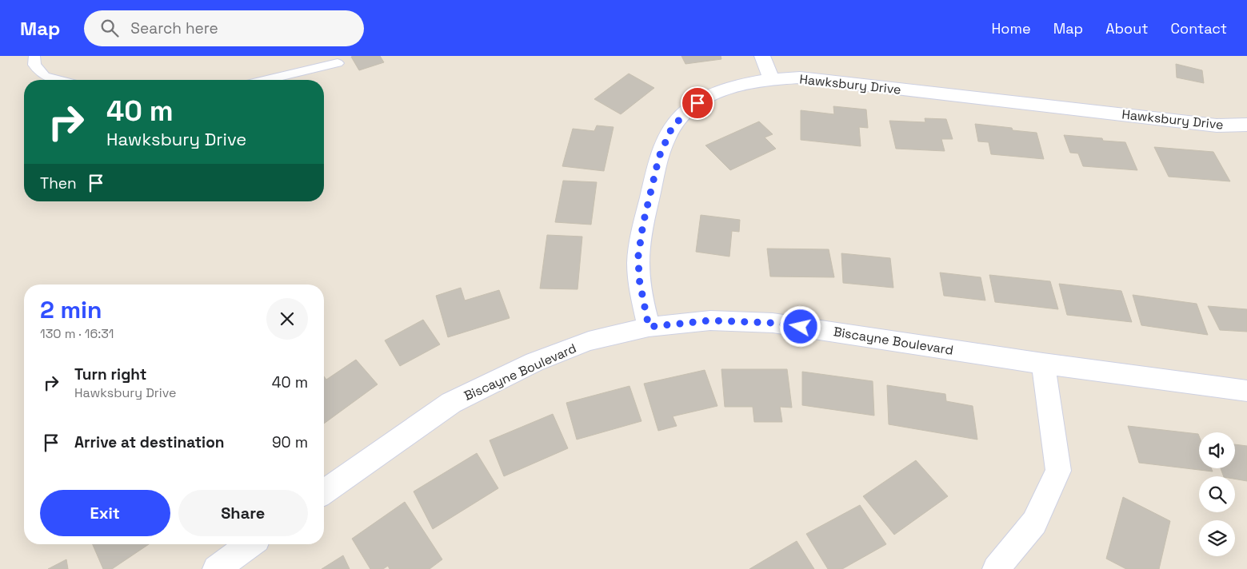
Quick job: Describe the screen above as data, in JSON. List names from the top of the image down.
{
  "streets": {
    "street": ["Hawksbury Drive", "Biscayne Boulevard"]
  },
  "crossings": [
    ["Hawksbury Drive", "Biscayne Boulevard"]
  ],
  "page": {
    "header": "Map",
    "search": "Search here",
    "nav": [
      "Home",
      "Map",
      "About",
      "Contact"
    ],
    "turn": ["40 m", "Hawksbury Drive"],
    "then": "Then",
    "heading": ["2 min", "130 m · 16:31"],
    "list": [
      {
        "name": "Turn right",
        "note": "Hawksbury Drive",
        "value": "40 m"
      },
      {
        "name": "Arrive at destination",
        "value": "90 m"
      }
    ],
    "buttons": ["Exit", "Share"]
  }
}
